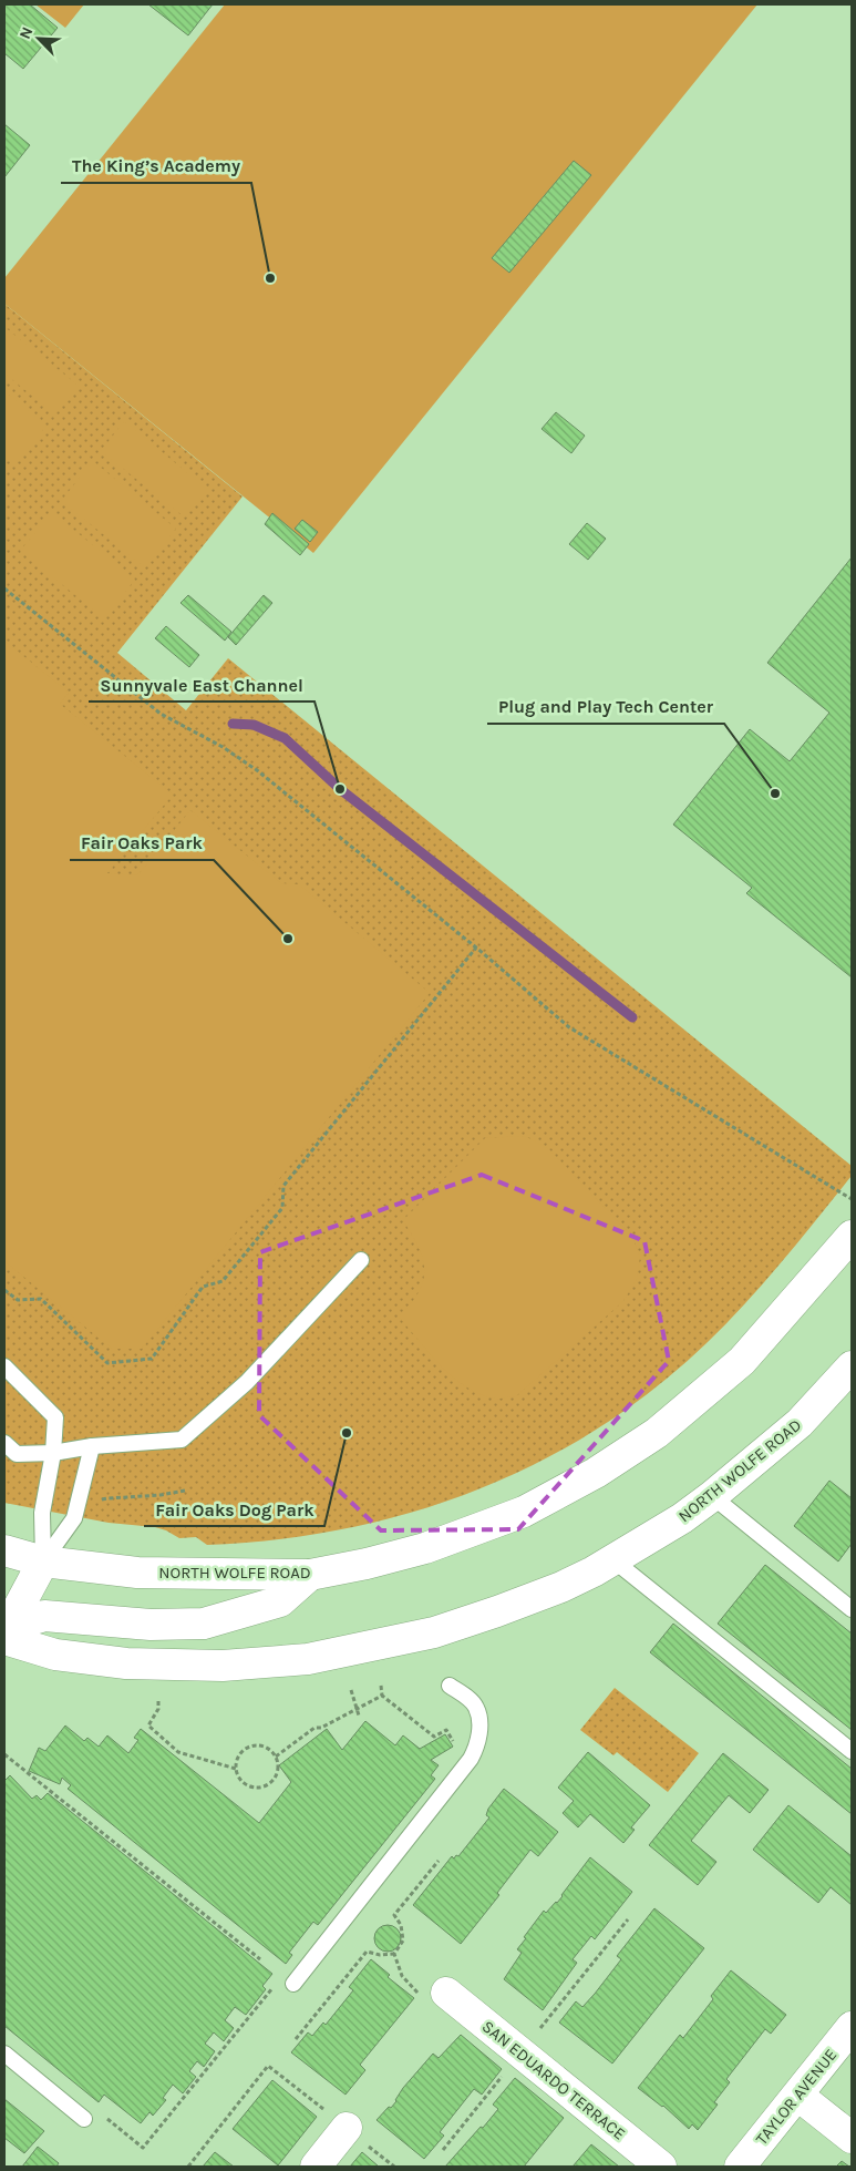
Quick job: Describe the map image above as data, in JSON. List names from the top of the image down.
{
  "streets": {
    "main road": ["NORTH WOLFE ROAD", "SAN EDUARDO TERRACE", "TAYLOR AVENUE"]
  },
  "places": [
    "The King’s Academy",
    "Sunnyvale East Channel",
    "Plug and Play Tech Center",
    "Fair Oaks Park",
    "Fair Oaks Dog Park"
  ],
  "north": "top left"
}
